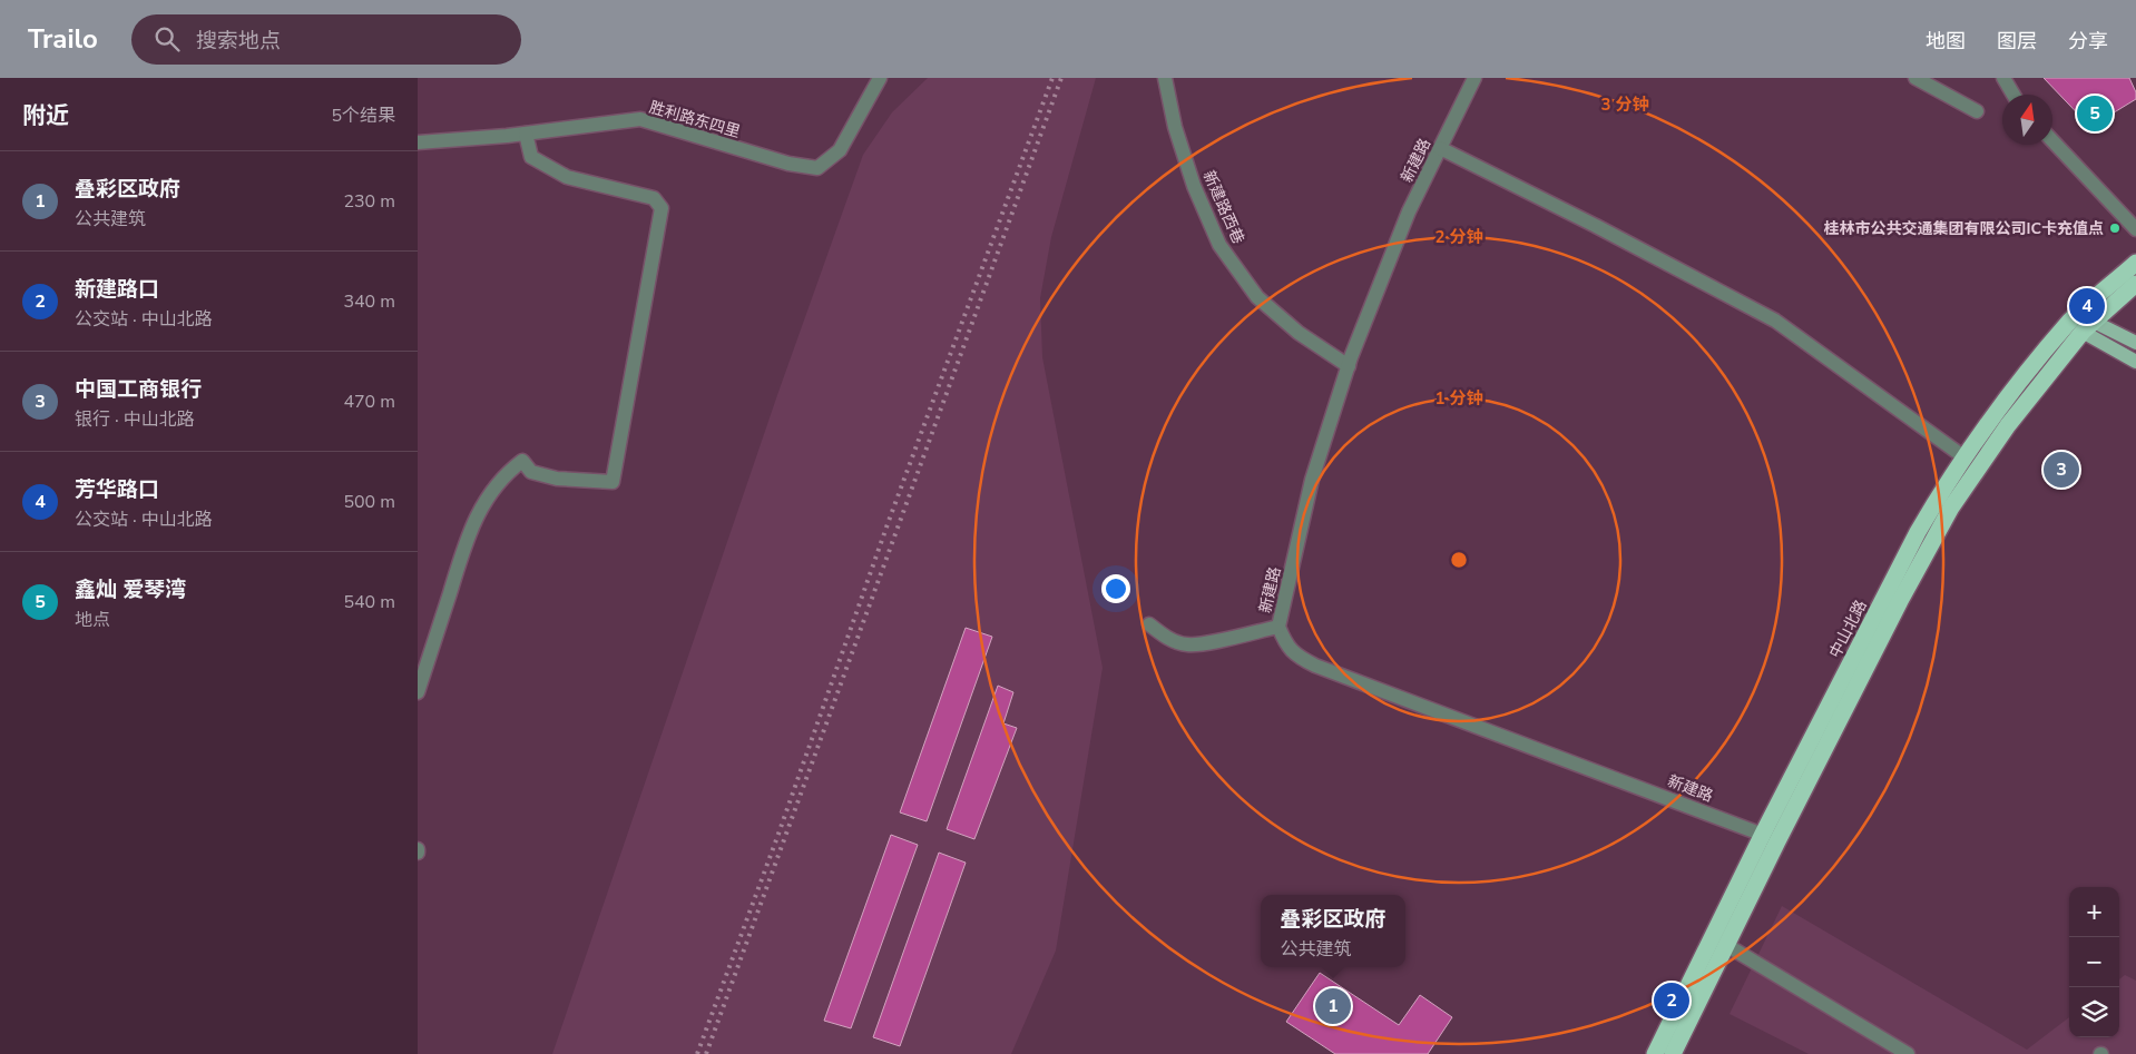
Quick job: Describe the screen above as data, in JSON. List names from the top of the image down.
{
  "streets": {
    "highway": ["中山北路"],
    "street": ["胜利路东四里", "新建路", "新建路西巷"]
  },
  "crossings": [
    ["新建路", "新建路西巷"],
    ["新建路", "中山北路"]
  ],
  "places": ["桂林市公共交通集团有限公司IC卡充值点"],
  "north": "top",
  "page": {
    "header": "Trailo",
    "search": "搜索地点",
    "nav": ["地图", "图层", "分享"],
    "heading": ["附近", "5个结果"],
    "pins": [
      "5",
      "4",
      "3",
      "2",
      "1"
    ],
    "list": [
      {
        "mark": "1",
        "name": "叠彩区政府",
        "note": "公共建筑",
        "value": "230 m"
      },
      {
        "mark": "2",
        "name": "新建路口",
        "note": "公交站 · 中山北路",
        "value": "340 m"
      },
      {
        "mark": "3",
        "name": "中国工商银行",
        "note": "银行 · 中山北路",
        "value": "470 m"
      },
      {
        "mark": "4",
        "name": "芳华路口",
        "note": "公交站 · 中山北路",
        "value": "500 m"
      },
      {
        "mark": "5",
        "name": "鑫灿 爱琴湾",
        "note": "地点",
        "value": "540 m"
      }
    ],
    "map_buttons": ["+", "−"],
    "popup": ["叠彩区政府", "公共建筑"]
  },
  "rings": ["3 分钟", "2 分钟", "1 分钟"]
}
